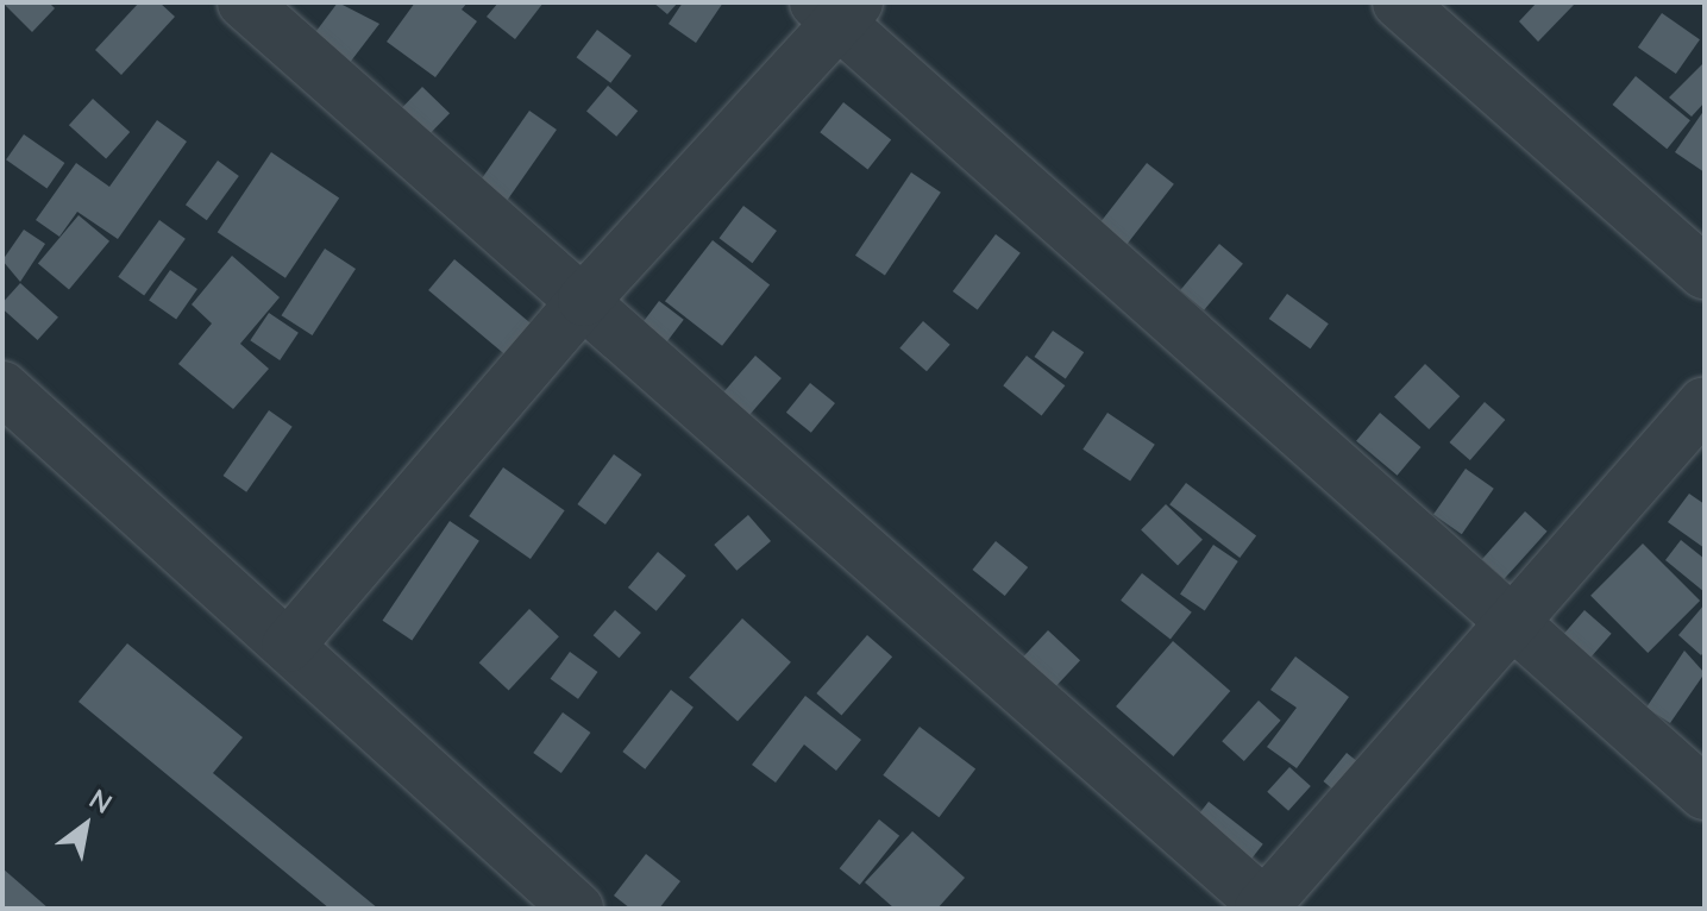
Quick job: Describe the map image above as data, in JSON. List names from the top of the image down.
{
  "north": "top right"
}
